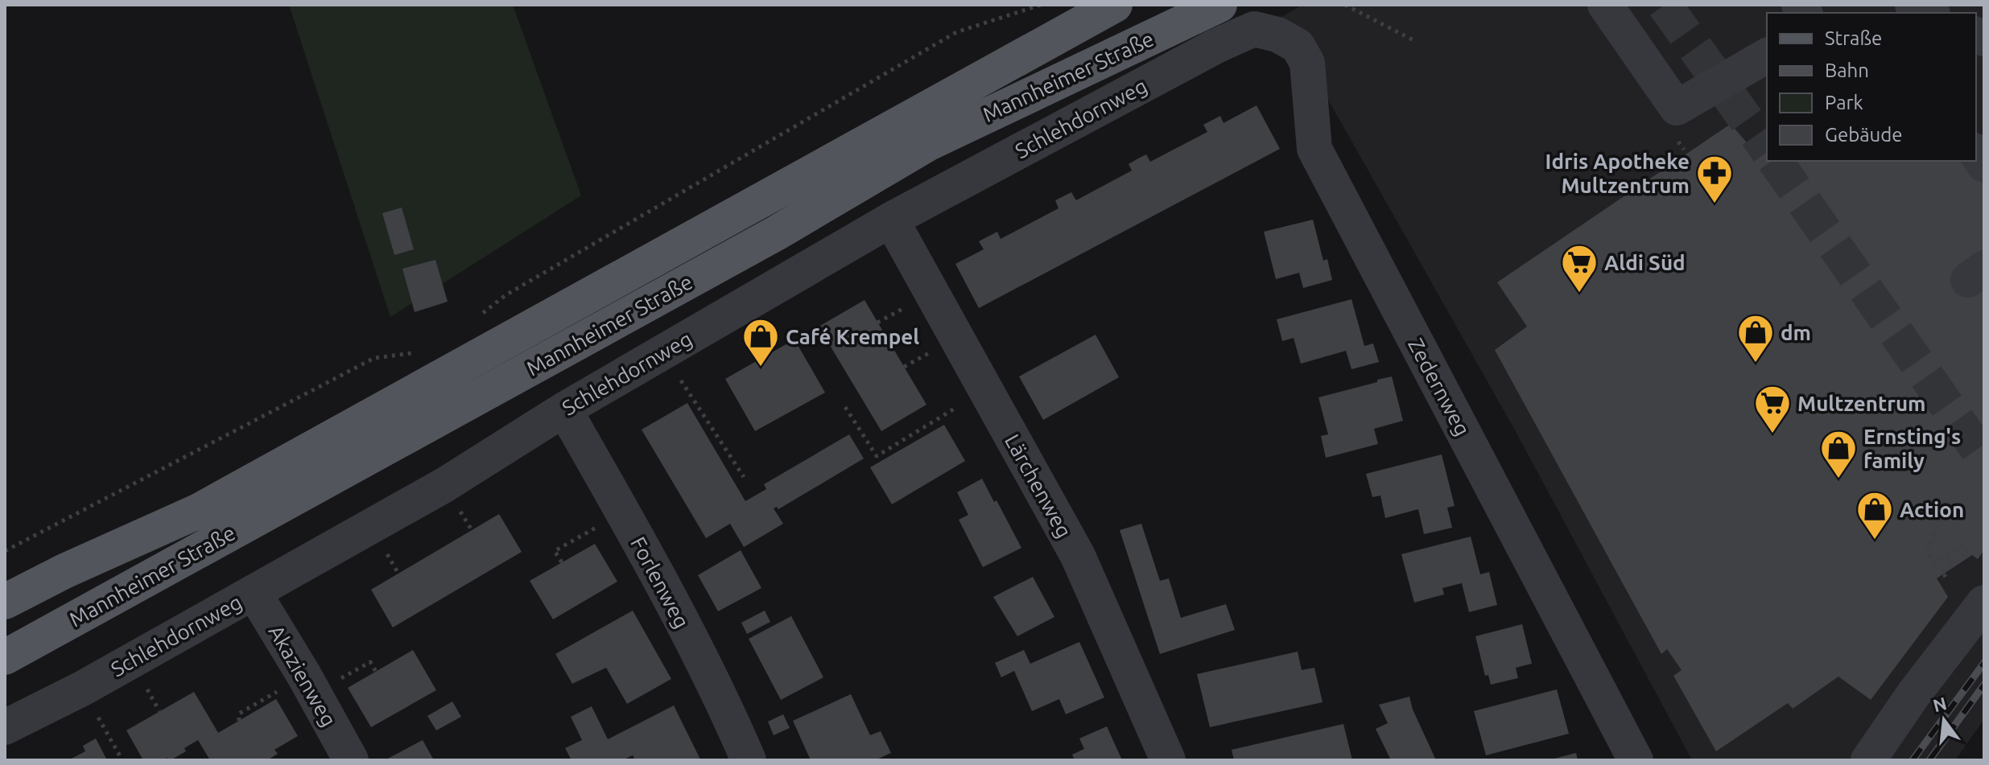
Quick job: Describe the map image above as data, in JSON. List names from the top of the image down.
{
  "streets": {
    "main road": ["Mannheimer Straße"],
    "street": [
      "Schlehdornweg",
      "Zedernweg",
      "Lärchenweg",
      "Forlenweg",
      "Akazienweg"
    ]
  },
  "crossings": [
    ["Schlehdornweg", "Zedernweg"],
    ["Schlehdornweg", "Lärchenweg"],
    ["Schlehdornweg", "Forlenweg"],
    ["Schlehdornweg", "Akazienweg"]
  ],
  "places": {
    "pharmacy": ["Idris Apotheke Multzentrum"],
    "supermarket": ["Aldi Süd", "Multzentrum"],
    "shop": [
      "dm",
      "Café Krempel",
      "Ernsting's family",
      "Action"
    ]
  },
  "legend": [
    "Straße",
    "Bahn",
    "Park",
    "Gebäude"
  ],
  "north": "top"
}
